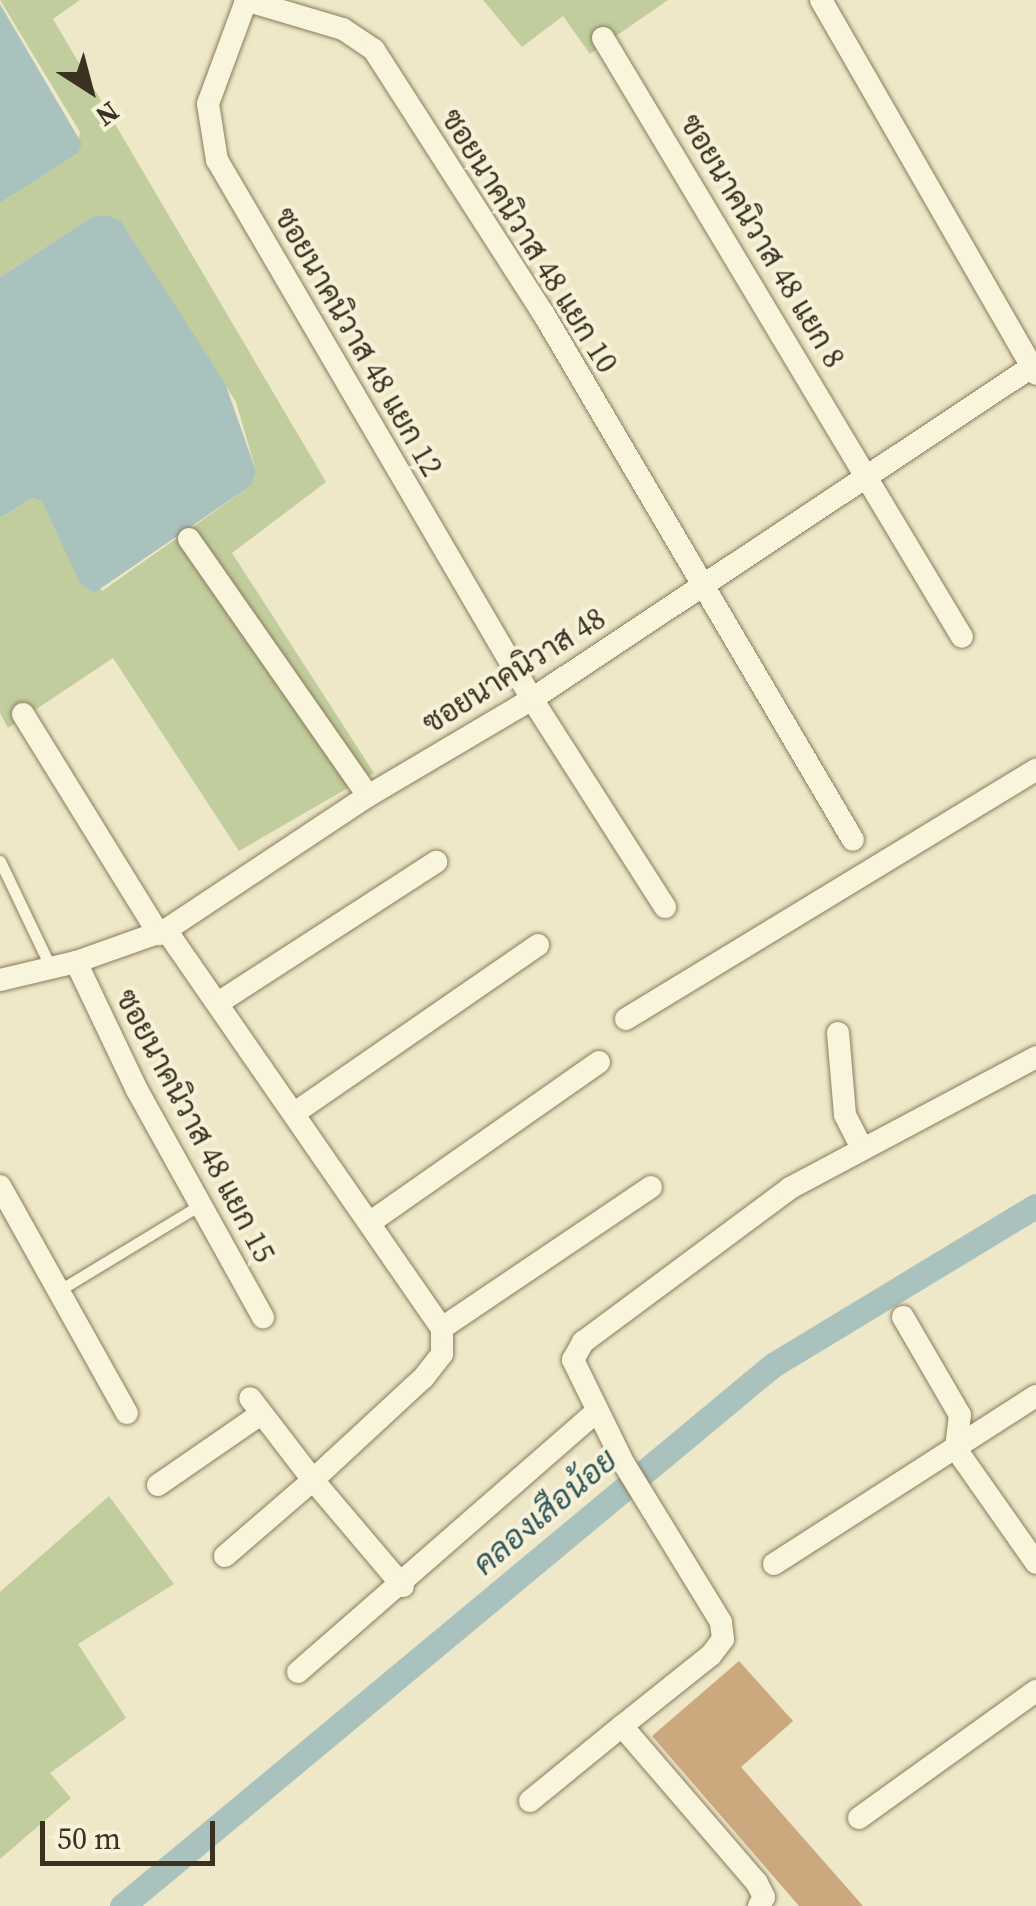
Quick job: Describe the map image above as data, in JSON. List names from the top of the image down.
{
  "streets": {
    "street": [
      "ซอยนาคนิวาส 48 แยก 10",
      "ซอยนาคนิวาส 48 แยก 8",
      "ซอยนาคนิวาส 48 แยก 12",
      "ซอยนาคนิวาส 48",
      "ซอยนาคนิวาส 48 แยก 15"
    ]
  },
  "crossings": [
    ["ซอยนาคนิวาส 48 แยก 10", "ซอยนาคนิวาส 48 แยก 12"],
    ["ซอยนาคนิวาส 48 แยก 10", "ซอยนาคนิวาส 48"],
    ["ซอยนาคนิวาส 48 แยก 8", "ซอยนาคนิวาส 48"],
    ["ซอยนาคนิวาส 48 แยก 12", "ซอยนาคนิวาส 48"],
    ["ซอยนาคนิวาส 48", "ซอยนาคนิวาส 48 แยก 15"]
  ],
  "water": ["คลองเสือน้อย"],
  "scale_bar": "50 m",
  "north": "bottom right"
}
